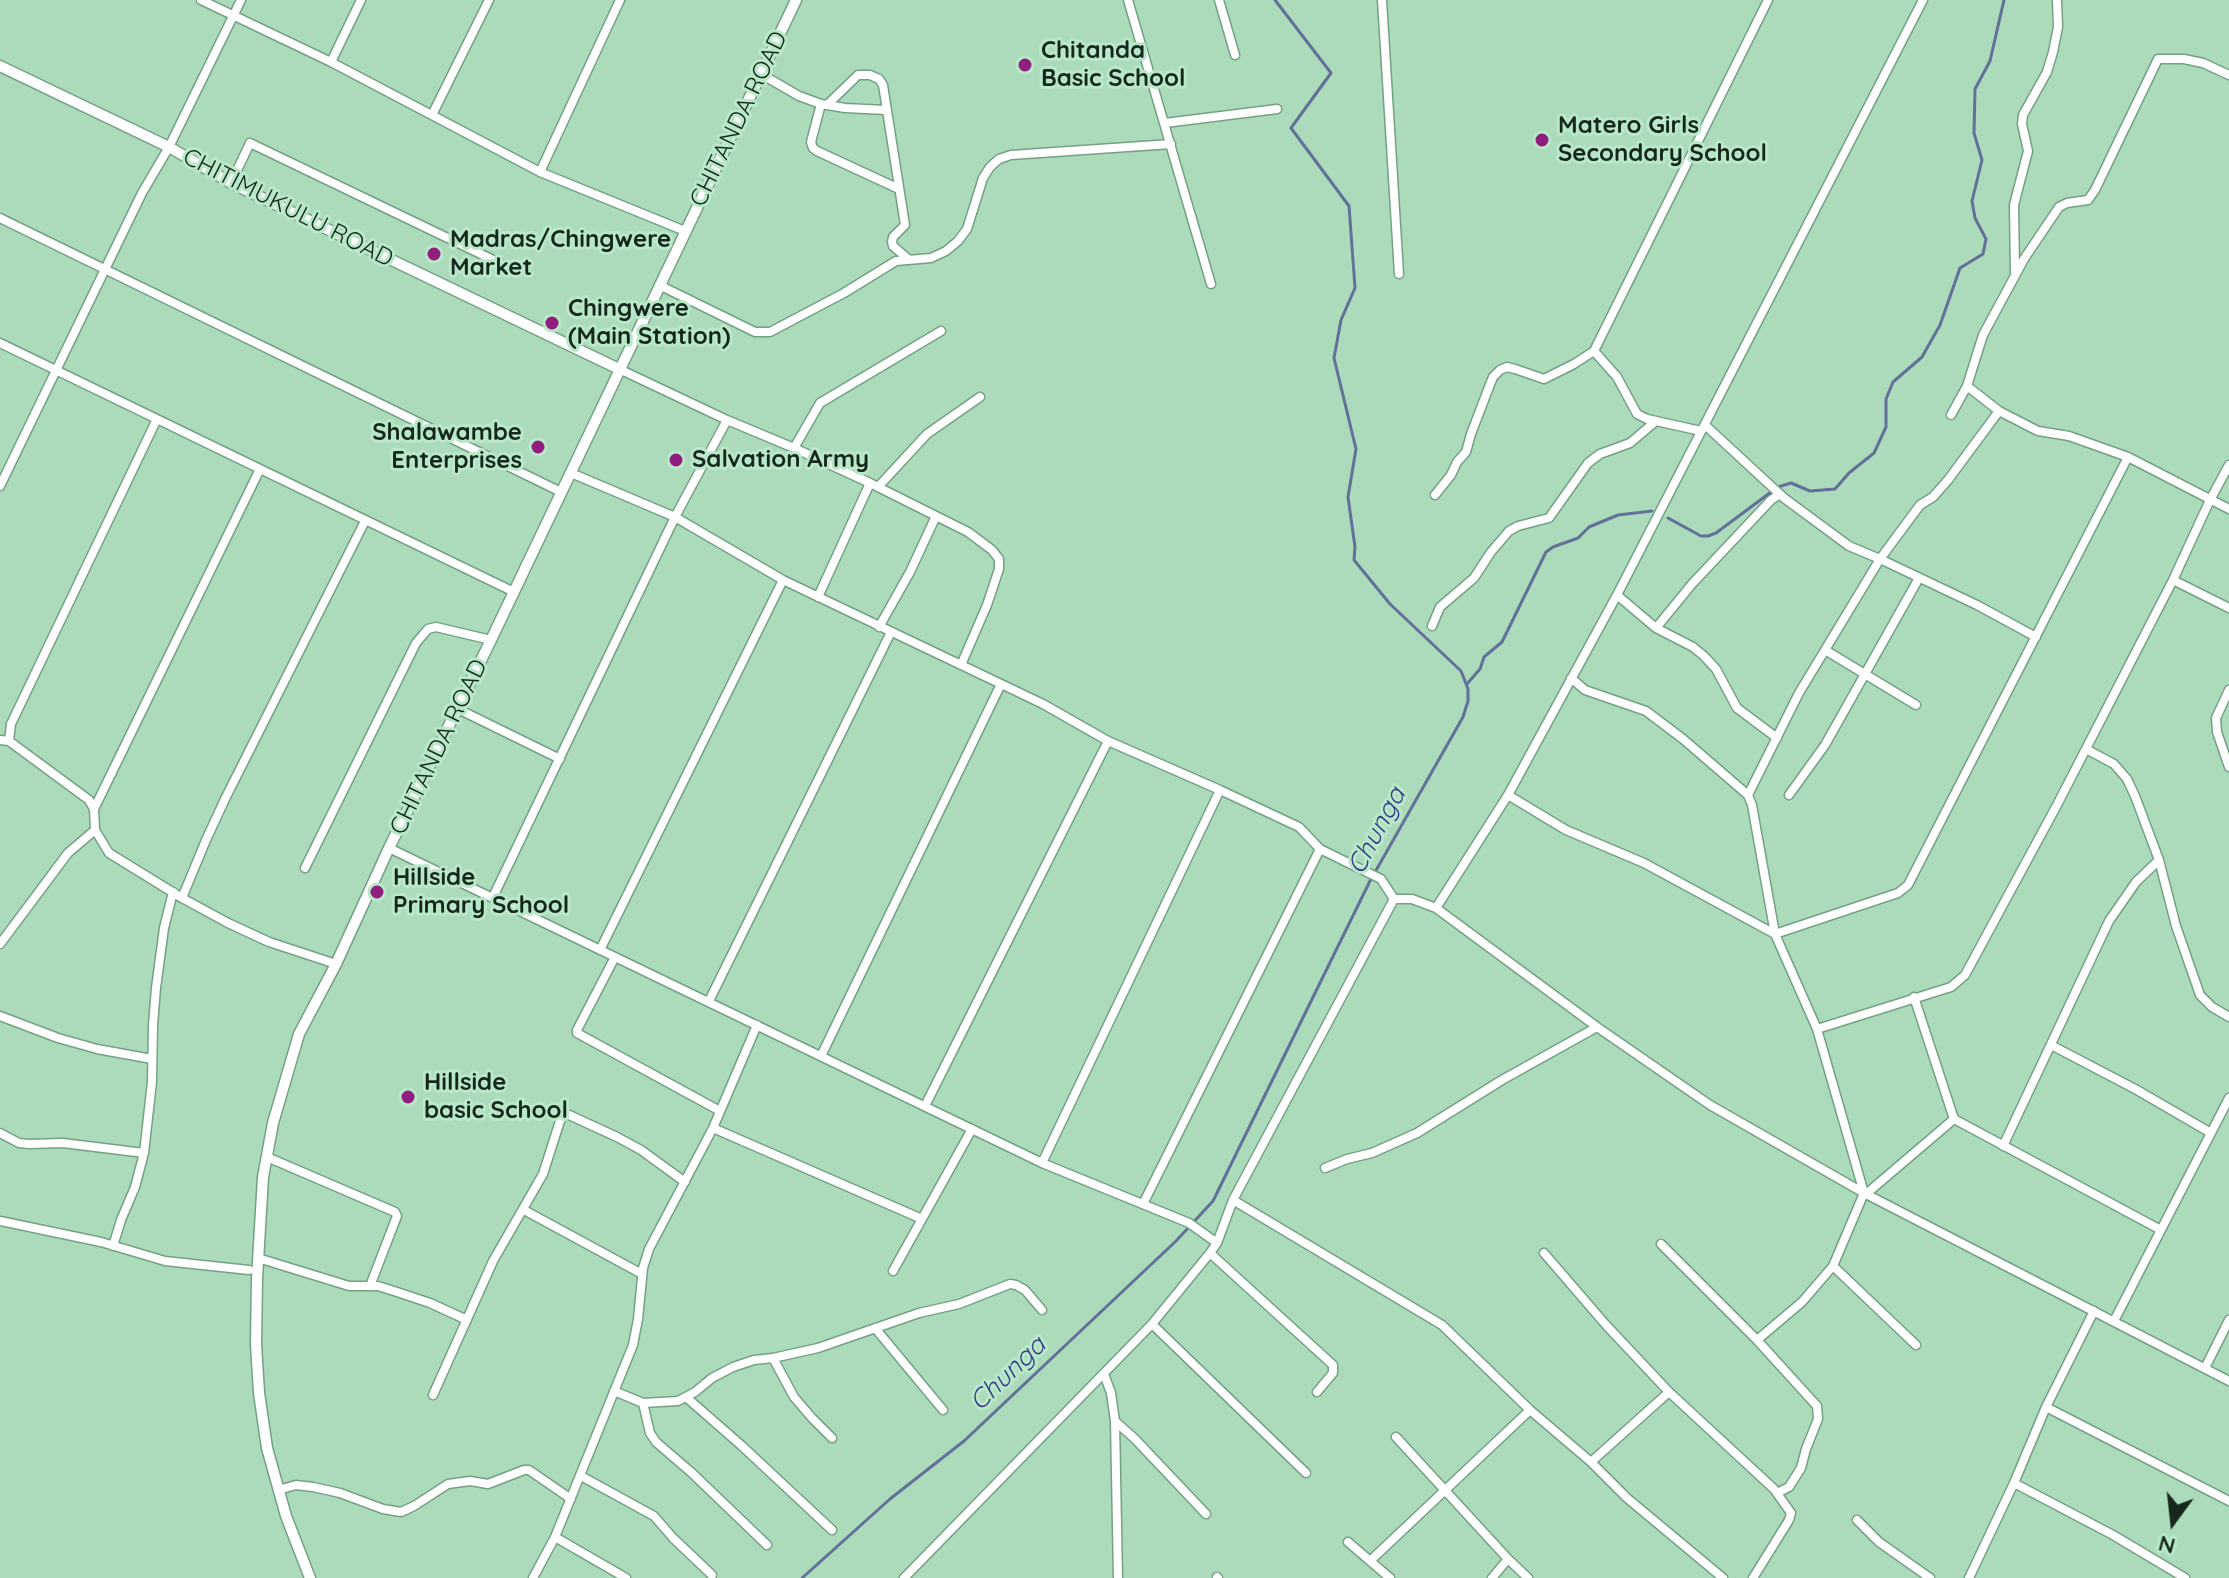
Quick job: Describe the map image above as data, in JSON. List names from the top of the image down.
{
  "streets": {
    "street": ["CHITANDA ROAD", "CHITIMUKULU ROAD"]
  },
  "crossings": [
    ["CHITANDA ROAD", "CHITIMUKULU ROAD"]
  ],
  "water": ["Chunga"],
  "places": [
    "Chitanda Basic School",
    "Matero Girls Secondary School",
    "Madras/Chingwere Market",
    "Chingwere (Main Station)",
    "Shalawambe Enterprises",
    "Salvation Army",
    "Hillside Primary School",
    "Hillside basic School"
  ],
  "north": "bottom"
}
